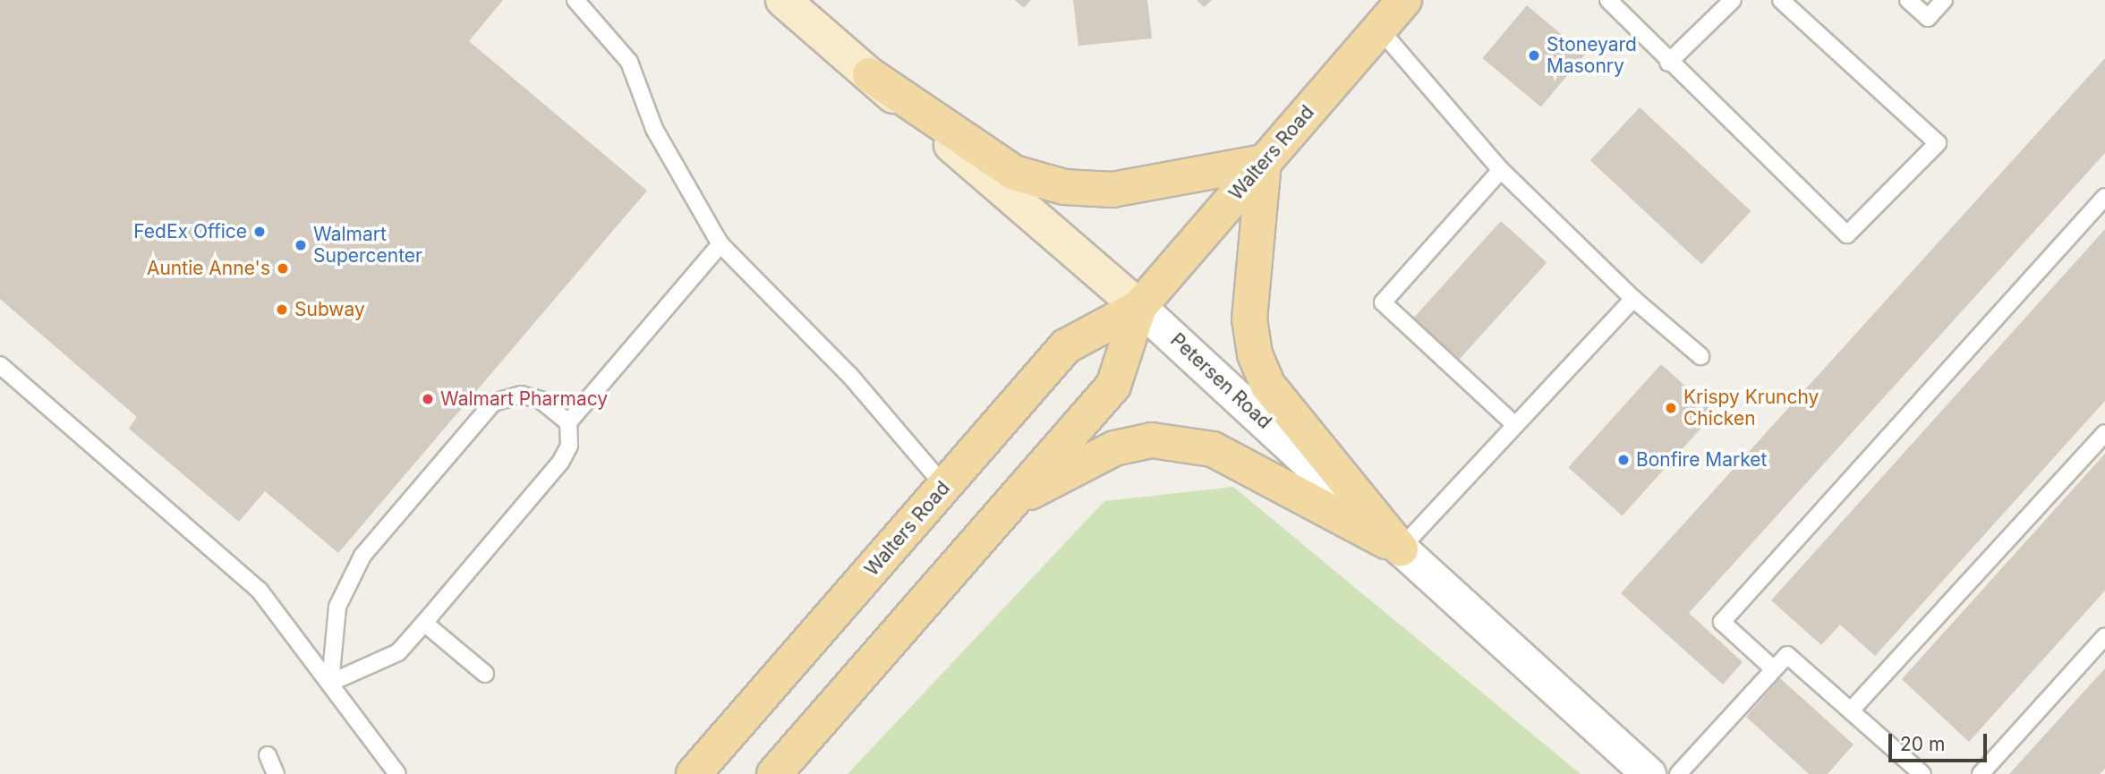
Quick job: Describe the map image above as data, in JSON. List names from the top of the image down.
{
  "streets": {
    "main road": ["Walters Road"],
    "street": ["Petersen Road"]
  },
  "crossings": [
    ["Walters Road", "Petersen Road"]
  ],
  "places": [
    "Stoneyard Masonry",
    "FedEx Office",
    "Walmart Supercenter",
    "Auntie Anne's",
    "Subway",
    "Walmart Pharmacy",
    "Krispy Krunchy Chicken",
    "Bonfire Market"
  ],
  "scale_bar": "20 m"
}
